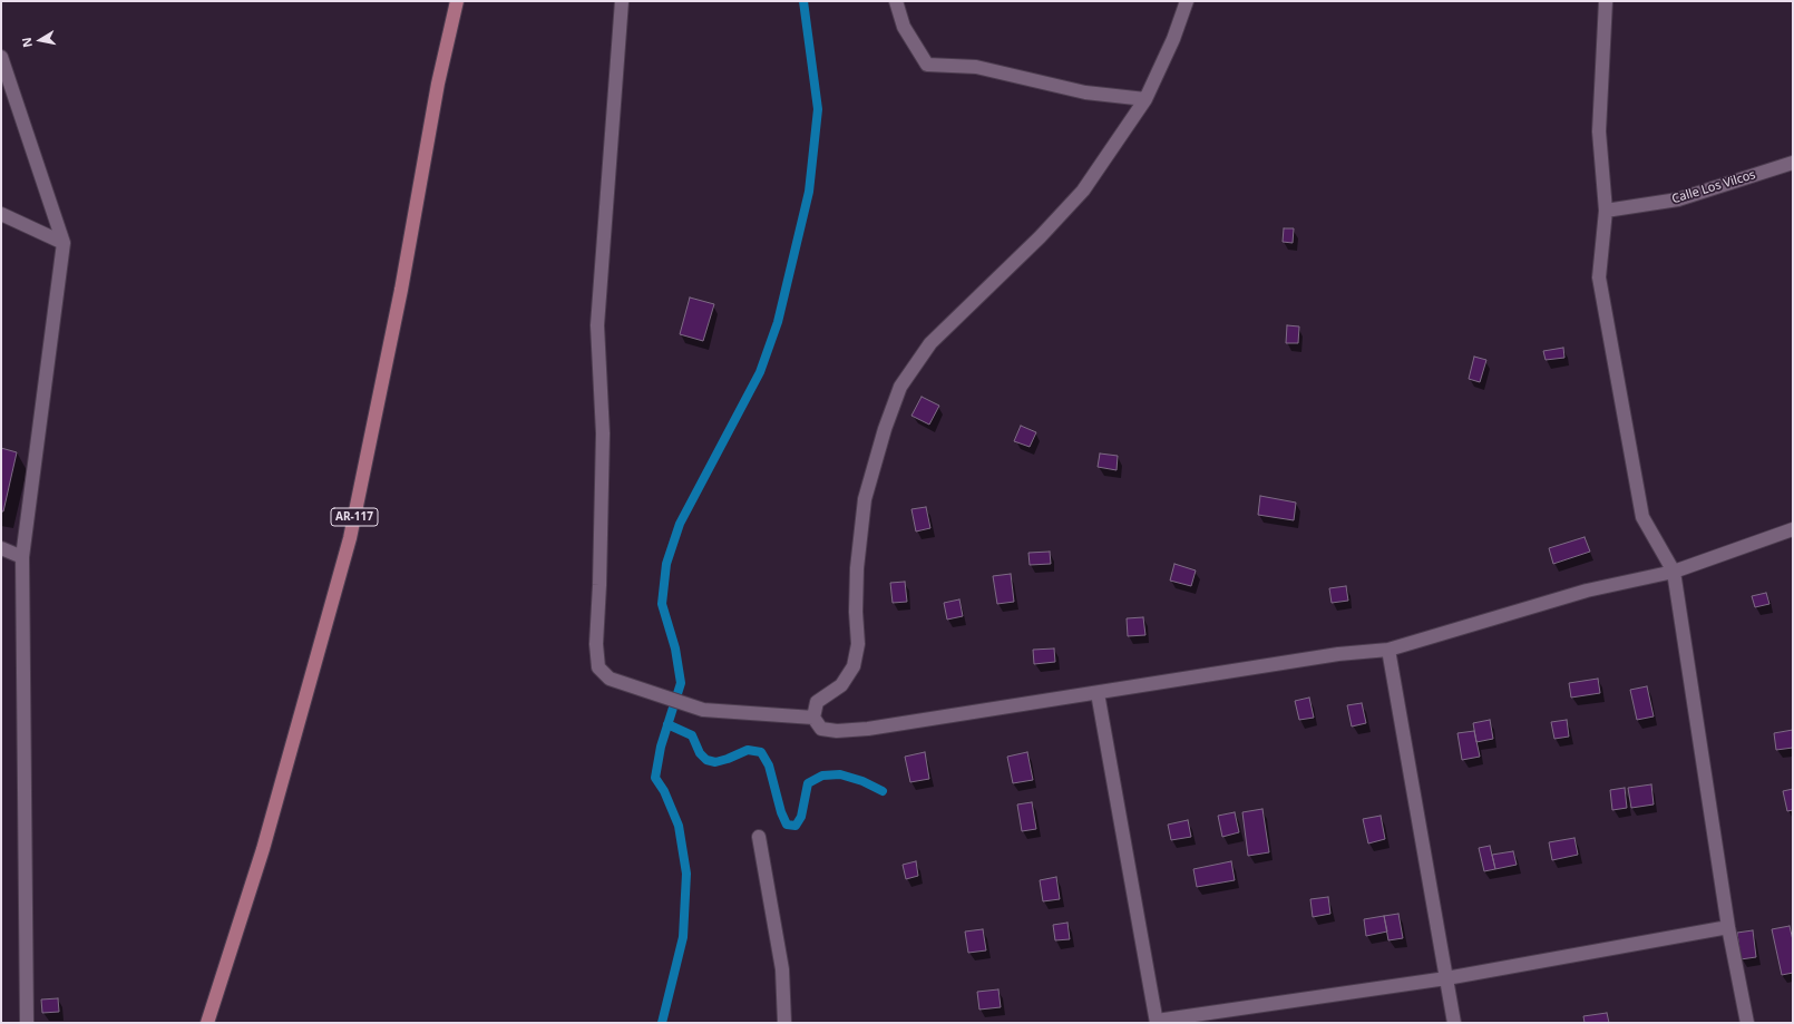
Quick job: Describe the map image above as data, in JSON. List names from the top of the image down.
{
  "streets": {
    "main road": ["AR-117"],
    "street": ["Calle Los Vilcos"]
  },
  "north": "left"
}
